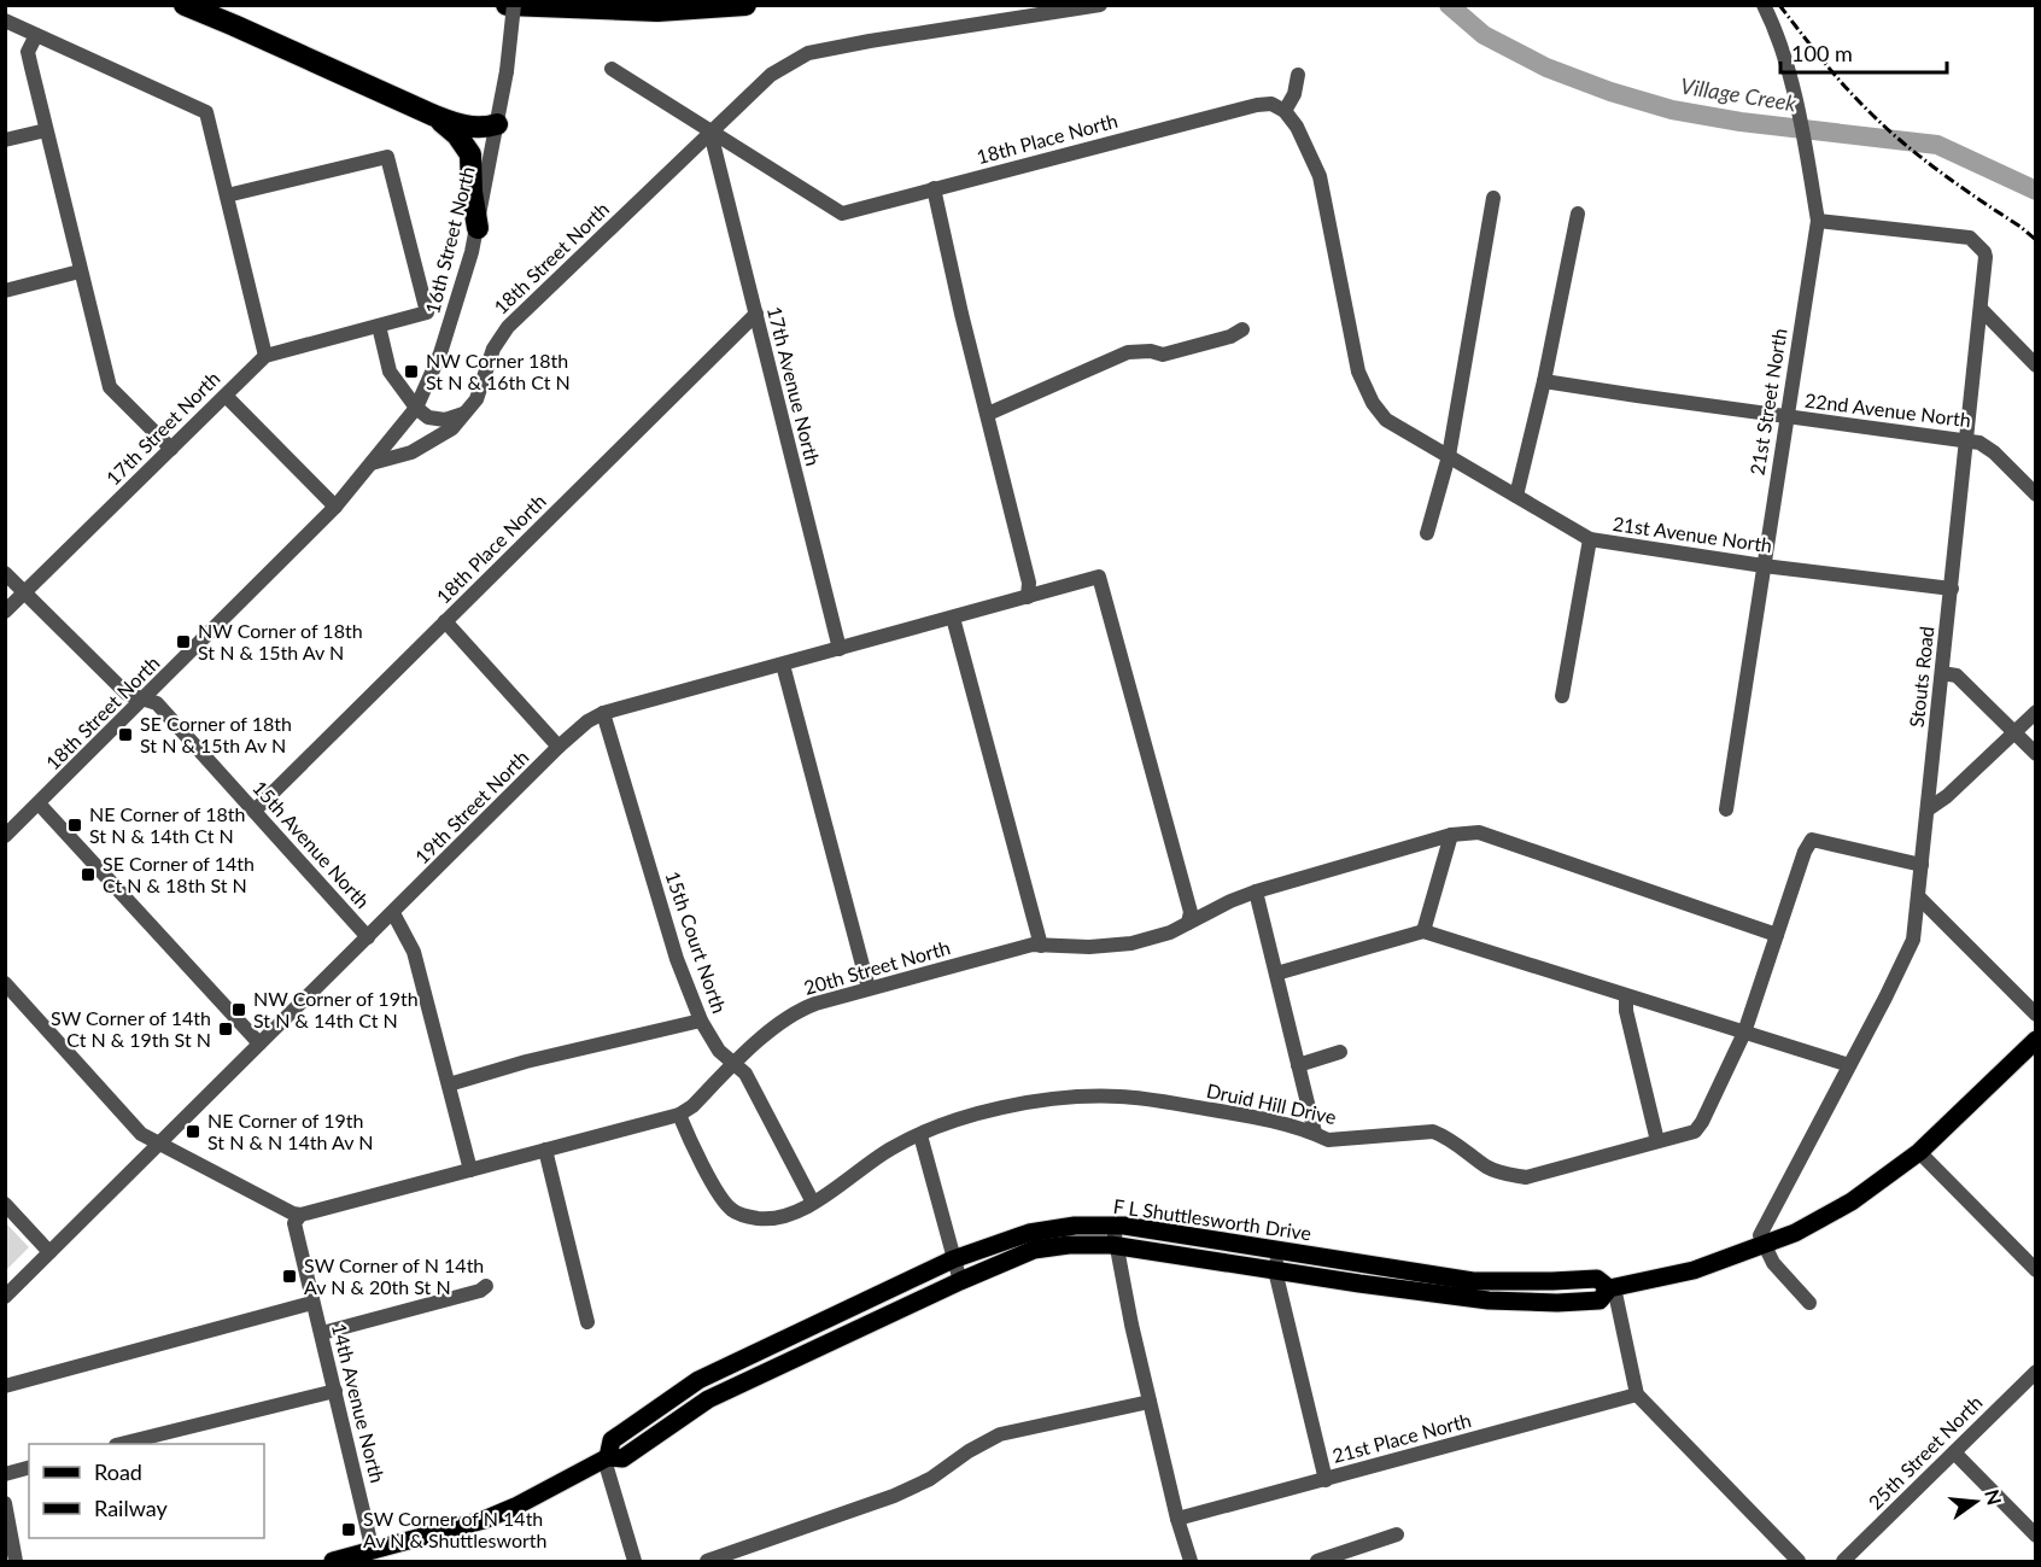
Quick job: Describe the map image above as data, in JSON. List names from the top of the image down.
{
  "streets": {
    "main road": ["F L Shuttlesworth Drive"],
    "street": [
      "18th Place North",
      "16th Street North",
      "18th Street North",
      "17th Avenue North",
      "21st Street North",
      "22nd Avenue North",
      "17th Street North",
      "21st Avenue North",
      "Stouts Road",
      "19th Street North",
      "15th Avenue North",
      "15th Court North",
      "20th Street North",
      "Druid Hill Drive",
      "14th Avenue North",
      "21st Place North",
      "25th Street North"
    ]
  },
  "crossings": [
    ["18th Place North", "18th Street North"],
    ["18th Place North", "17th Avenue North"],
    ["18th Place North", "21st Avenue North"],
    ["18th Place North", "15th Avenue North"],
    ["16th Street North", "18th Street North"],
    ["18th Street North", "17th Avenue North"],
    ["18th Street North", "15th Avenue North"],
    ["17th Avenue North", "19th Street North"],
    ["21st Street North", "22nd Avenue North"],
    ["21st Street North", "21st Avenue North"],
    ["21st Street North", "Stouts Road"],
    ["22nd Avenue North", "Stouts Road"],
    ["17th Street North", "15th Avenue North"],
    ["21st Avenue North", "Stouts Road"],
    ["Stouts Road", "Druid Hill Drive"],
    ["Stouts Road", "F L Shuttlesworth Drive"],
    ["19th Street North", "15th Avenue North"],
    ["19th Street North", "15th Court North"],
    ["19th Street North", "20th Street North"],
    ["15th Avenue North", "20th Street North"],
    ["15th Court North", "20th Street North"],
    ["15th Court North", "Druid Hill Drive"],
    ["20th Street North", "Druid Hill Drive"],
    ["20th Street North", "14th Avenue North"],
    ["F L Shuttlesworth Drive", "14th Avenue North"]
  ],
  "water": ["Village Creek"],
  "places": {
    "transit": [
      "NW Corner 18th St N & 16th Ct N",
      "NW Corner of 18th St N & 15th Av N",
      "SE Corner of 18th St N & 15th Av N",
      "NE Corner of 18th St N & 14th Ct N",
      "SE Corner of 14th Ct N & 18th St N",
      "NW Corner of 19th St N & 14th Ct N",
      "SW Corner of 14th Ct N & 19th St N",
      "NE Corner of 19th St N & N 14th Av N",
      "SW Corner of N 14th Av N & 20th St N",
      "SW Corner of N 14th Av N & Shuttlesworth"
    ]
  },
  "legend": ["Road", "Railway"],
  "scale_bar": "100 m",
  "north": "right"
}
